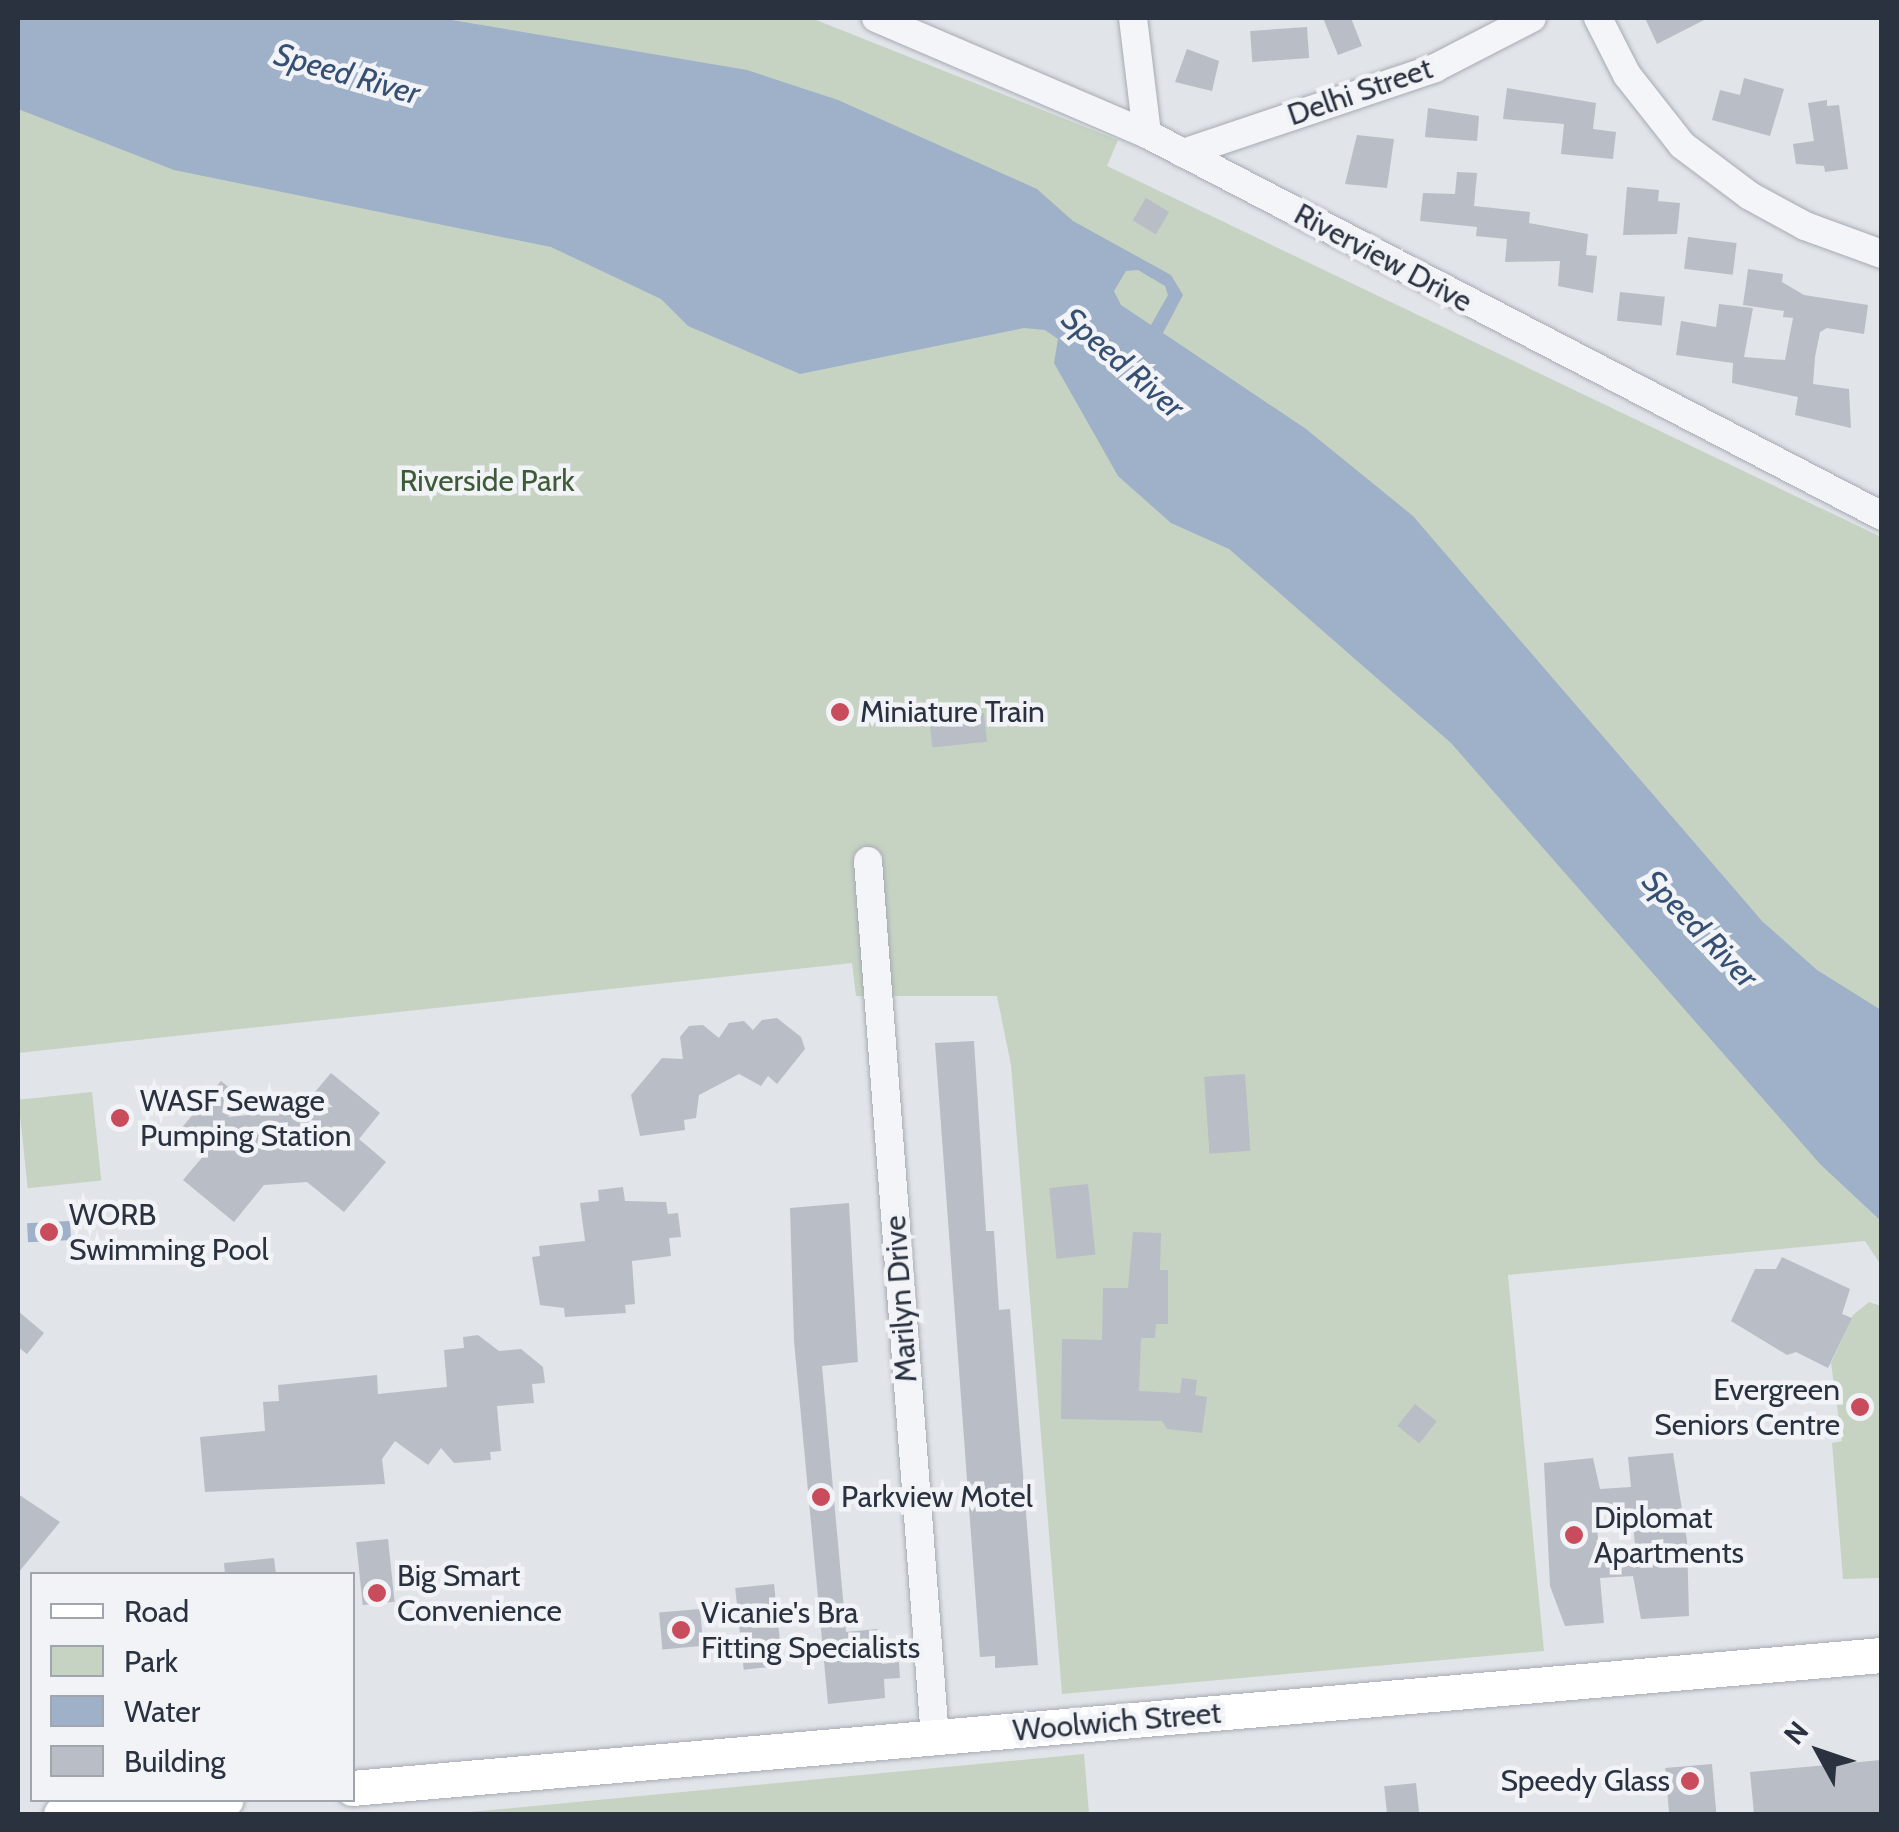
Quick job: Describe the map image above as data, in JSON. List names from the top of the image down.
{
  "streets": {
    "main road": ["Woolwich Street"],
    "street": ["Delhi Street", "Riverview Drive", "Marilyn Drive"]
  },
  "crossings": [
    ["Delhi Street", "Riverview Drive"],
    ["Marilyn Drive", "Woolwich Street"]
  ],
  "water": ["Speed River"],
  "parks": ["Riverside Park"],
  "places": [
    "Miniature Train",
    "WASF Sewage Pumping Station",
    "WORB Swimming Pool",
    "Evergreen Seniors Centre",
    "Parkview Motel",
    "Diplomat Apartments",
    "Big Smart Convenience",
    "Vicanie's Bra Fitting Specialists",
    "Speedy Glass"
  ],
  "legend": [
    "Road",
    "Park",
    "Water",
    "Building"
  ],
  "north": "top left"
}
